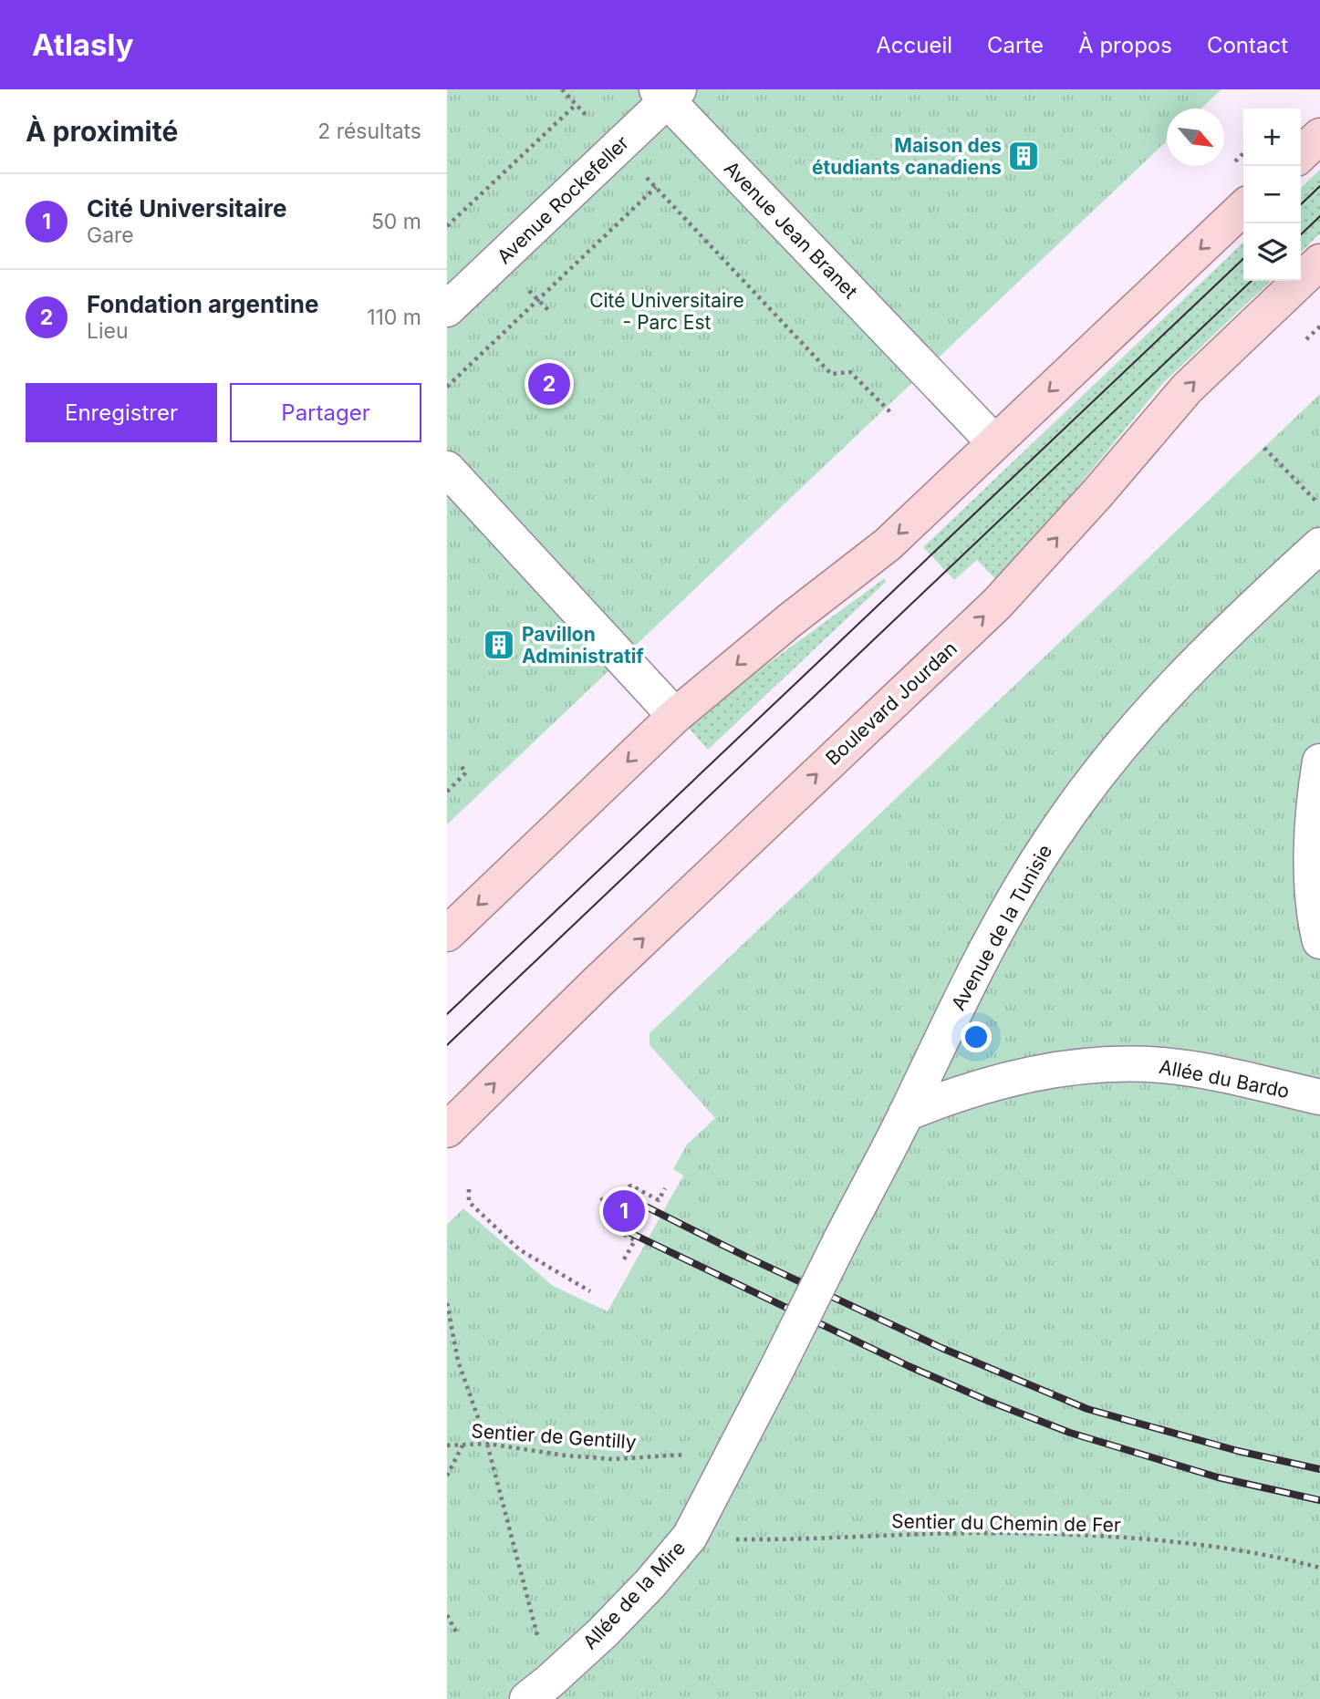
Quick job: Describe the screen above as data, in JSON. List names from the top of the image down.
{
  "streets": {
    "main road": ["Boulevard Jourdan"],
    "street": [
      "Avenue Rockefeller",
      "Avenue Jean Branet",
      "Avenue de la Tunisie",
      "Allée du Bardo",
      "Allée de la Mire"
    ],
    "path": ["Sentier de Gentilly", "Sentier du Chemin de Fer"]
  },
  "crossings": [
    ["Avenue Rockefeller", "Avenue Jean Branet"],
    ["Avenue de la Tunisie", "Allée du Bardo"],
    ["Avenue de la Tunisie", "Allée de la Mire"],
    ["Sentier de Gentilly", "Allée de la Mire"],
    ["Sentier du Chemin de Fer", "Allée de la Mire"]
  ],
  "parks": ["Cité Universitaire - Parc Est"],
  "places": {
    "building": ["Maison des étudiants canadiens", "Pavillon Administratif"]
  },
  "north": "bottom right",
  "page": {
    "header": "Atlasly",
    "nav": [
      "Accueil",
      "Carte",
      "À propos",
      "Contact"
    ],
    "heading": ["À proximité", "2 résultats"],
    "map_buttons": ["+", "−"],
    "list": [
      {
        "mark": "1",
        "name": "Cité Universitaire",
        "note": "Gare",
        "value": "50 m"
      },
      {
        "mark": "2",
        "name": "Fondation argentine",
        "note": "Lieu",
        "value": "110 m"
      }
    ],
    "pins": ["2", "1"],
    "buttons": ["Enregistrer", "Partager"]
  }
}
